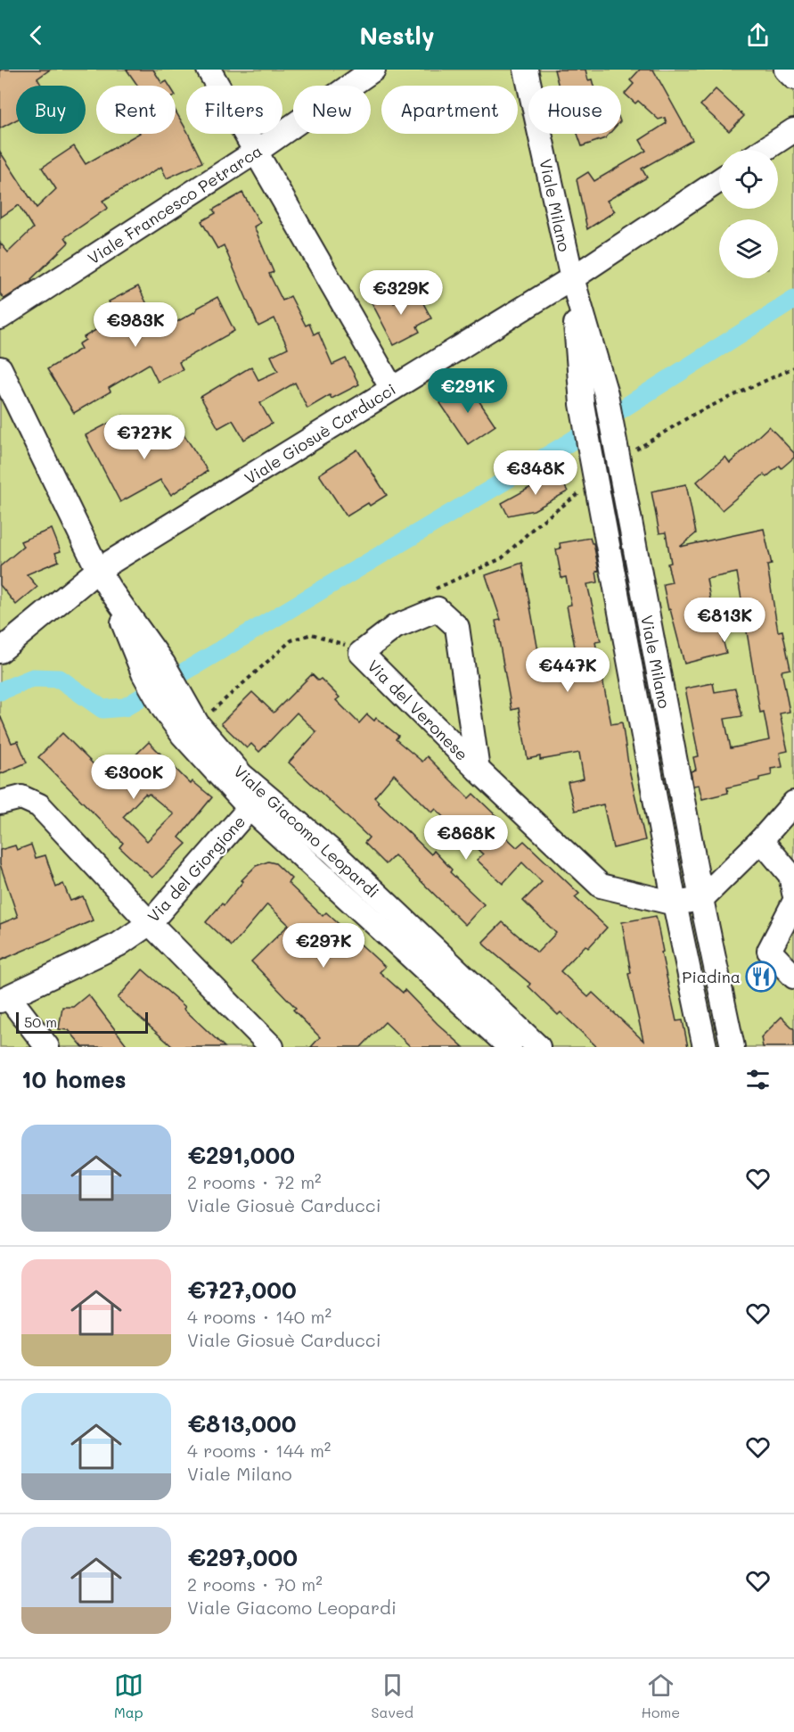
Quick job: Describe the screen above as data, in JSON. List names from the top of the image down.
{
  "streets": {
    "street": [
      "Viale Francesco Petrarca",
      "Viale Milano",
      "Viale Giosuè Carducci",
      "Via del Veronese",
      "Viale Giacomo Leopardi",
      "Via del Giorgione"
    ]
  },
  "crossings": [
    ["Viale Milano", "Viale Giosuè Carducci"],
    ["Viale Milano", "Via del Veronese"],
    ["Viale Giosuè Carducci", "Viale Giacomo Leopardi"],
    ["Viale Giacomo Leopardi", "Via del Giorgione"]
  ],
  "places": {
    "restaurant": ["Piadina"]
  },
  "scale_bar": "50 m",
  "page": {
    "header": "Nestly",
    "chip": [
      "Buy",
      "Rent",
      "Filters",
      "New",
      "Apartment",
      "House"
    ],
    "price": [
      "€329K",
      "€983K",
      "€291K",
      "€727K",
      "€348K",
      "€813K",
      "€447K",
      "€300K",
      "€868K",
      "€297K"
    ],
    "scale": "50 m",
    "heading": "10 homes",
    "list": [
      {
        "name": "€291,000",
        "note": "2 rooms · 72 m² · Viale Giosuè Carducci"
      },
      {
        "name": "€727,000",
        "note": "4 rooms · 140 m² · Viale Giosuè Carducci"
      },
      {
        "name": "€813,000",
        "note": "4 rooms · 144 m² · Viale Milano"
      },
      {
        "name": "€297,000",
        "note": "2 rooms · 70 m² · Viale Giacomo Leopardi"
      }
    ],
    "tabs": ["Map", "Saved", "Home"]
  }
}
